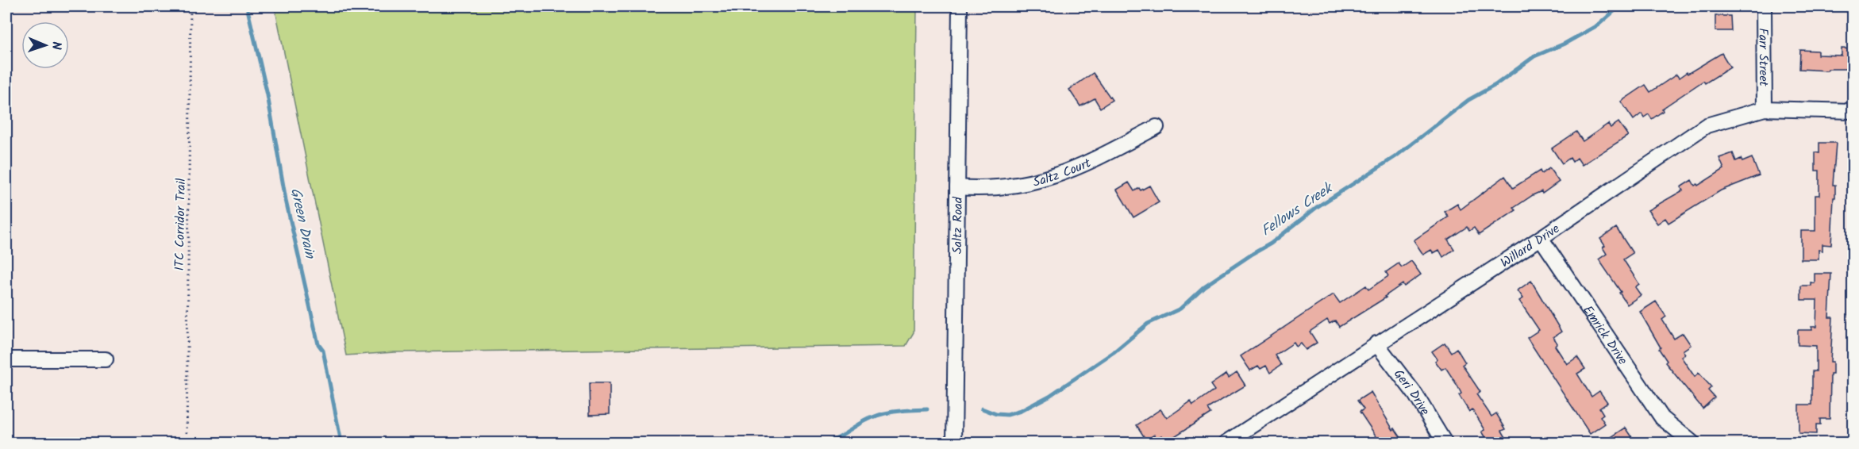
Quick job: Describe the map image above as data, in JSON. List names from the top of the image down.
{
  "streets": {
    "street": [
      "Farr Street",
      "Saltz Court",
      "Saltz Road",
      "Willard Drive",
      "Emrick Drive",
      "Geri Drive"
    ],
    "path": ["ITC Corridor Trail"]
  },
  "crossings": [
    ["Farr Street", "Willard Drive"],
    ["Saltz Court", "Saltz Road"],
    ["Willard Drive", "Emrick Drive"],
    ["Willard Drive", "Geri Drive"]
  ],
  "water": ["Fellows Creek", "Green Drain"],
  "north": "right"
}
